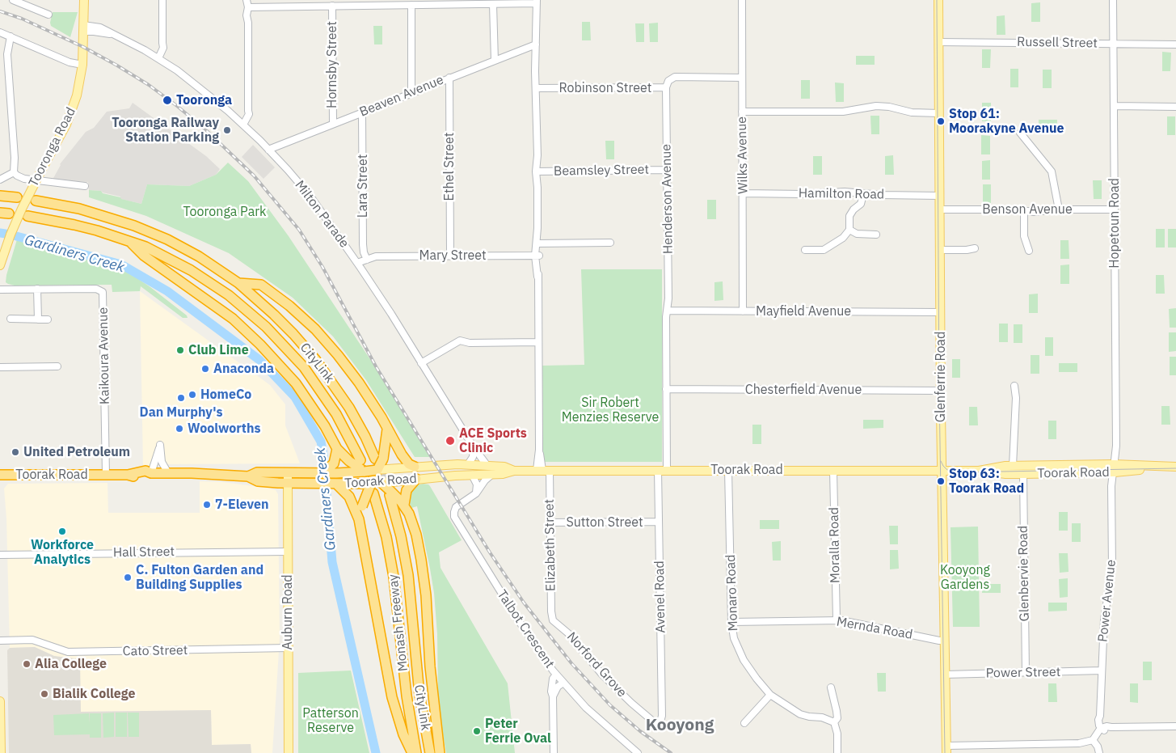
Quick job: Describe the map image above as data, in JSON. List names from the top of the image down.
{
  "streets": {
    "highway": ["CityLink", "Toorak Road", "Monash Freeway"],
    "main road": ["Tooronga Road", "Glenferrie Road", "Auburn Road"],
    "street": [
      "Russell Street",
      "Hornsby Street",
      "Robinson Street",
      "Beaven Avenue",
      "Wilks Avenue",
      "Ethel Street",
      "Beamsley Street",
      "Lara Street",
      "Hamilton Road",
      "Henderson Avenue",
      "Benson Avenue",
      "Milton Parade",
      "Hopetoun Road",
      "Mary Street",
      "Mayfield Avenue",
      "Kaikoura Avenue",
      "Chesterfield Avenue",
      "Sutton Street",
      "Elizabeth Street",
      "Moralla Road",
      "Hall Street",
      "Glenbervie Road",
      "Monaro Road",
      "Avenel Road",
      "Power Avenue",
      "Mernda Road",
      "Talbot Crescent",
      "Cato Street",
      "Norford Grove",
      "Power Street"
    ]
  },
  "crossings": [
    ["Russell Street", "Hopetoun Road"],
    ["Russell Street", "Glenferrie Road"],
    ["Hornsby Street", "Beaven Avenue"],
    ["Robinson Street", "Wilks Avenue"],
    ["Robinson Street", "Henderson Avenue"],
    ["Robinson Street", "Elizabeth Street"],
    ["Beaven Avenue", "Ethel Street"],
    ["Beaven Avenue", "Lara Street"],
    ["Beaven Avenue", "Milton Parade"],
    ["Beaven Avenue", "Elizabeth Street"],
    ["Tooronga Road", "Milton Parade"],
    ["Wilks Avenue", "Hamilton Road"],
    ["Wilks Avenue", "Mayfield Avenue"],
    ["Ethel Street", "Mary Street"],
    ["Beamsley Street", "Henderson Avenue"],
    ["Beamsley Street", "Elizabeth Street"],
    ["Lara Street", "Mary Street"],
    ["Hamilton Road", "Glenferrie Road"],
    ["Henderson Avenue", "Mayfield Avenue"],
    ["Henderson Avenue", "Chesterfield Avenue"],
    ["Henderson Avenue", "Avenel Road"],
    ["Benson Avenue", "Hopetoun Road"],
    ["Benson Avenue", "Glenferrie Road"],
    ["Milton Parade", "Toorak Road"],
    ["Hopetoun Road", "Toorak Road"],
    ["Hopetoun Road", "Power Avenue"],
    ["Mary Street", "Elizabeth Street"],
    ["Mayfield Avenue", "Glenferrie Road"],
    ["Kaikoura Avenue", "Toorak Road"],
    ["Glenferrie Road", "Chesterfield Avenue"],
    ["Glenferrie Road", "Toorak Road"],
    ["Glenferrie Road", "Mernda Road"],
    ["Glenferrie Road", "Power Street"],
    ["Chesterfield Avenue", "Avenel Road"],
    ["Toorak Road", "Elizabeth Street"],
    ["Toorak Road", "Moralla Road"],
    ["Toorak Road", "Glenbervie Road"],
    ["Toorak Road", "Monaro Road"],
    ["Toorak Road", "Avenel Road"],
    ["Toorak Road", "Power Avenue"],
    ["Toorak Road", "Auburn Road"],
    ["Toorak Road", "Talbot Crescent"],
    ["Sutton Street", "Elizabeth Street"],
    ["Sutton Street", "Avenel Road"],
    ["Elizabeth Street", "Norford Grove"],
    ["Moralla Road", "Mernda Road"],
    ["Hall Street", "Auburn Road"],
    ["Glenbervie Road", "Power Street"],
    ["Monaro Road", "Mernda Road"],
    ["Avenel Road", "Norford Grove"],
    ["Power Avenue", "Power Street"],
    ["Auburn Road", "Cato Street"]
  ],
  "districts": ["Kooyong"],
  "water": ["Gardiners Creek"],
  "parks": [
    "Tooronga Park",
    "Sir Robert Menzies Reserve",
    "Kooyong Gardens",
    "Patterson Reserve"
  ],
  "places": [
    "Tooronga",
    "Stop 61: Moorakyne Avenue",
    "Tooronga Railway Station Parking",
    "Club Lime",
    "Anaconda",
    "HomeCo",
    "Dan Murphy's",
    "Woolworths",
    "ACE Sports Clinic",
    "United Petroleum",
    "Stop 63: Toorak Road",
    "7-Eleven",
    "Workforce Analytics",
    "C. Fulton Garden and Building Supplies",
    "Alia College",
    "Bialik College",
    "Peter Ferrie Oval"
  ]
}
